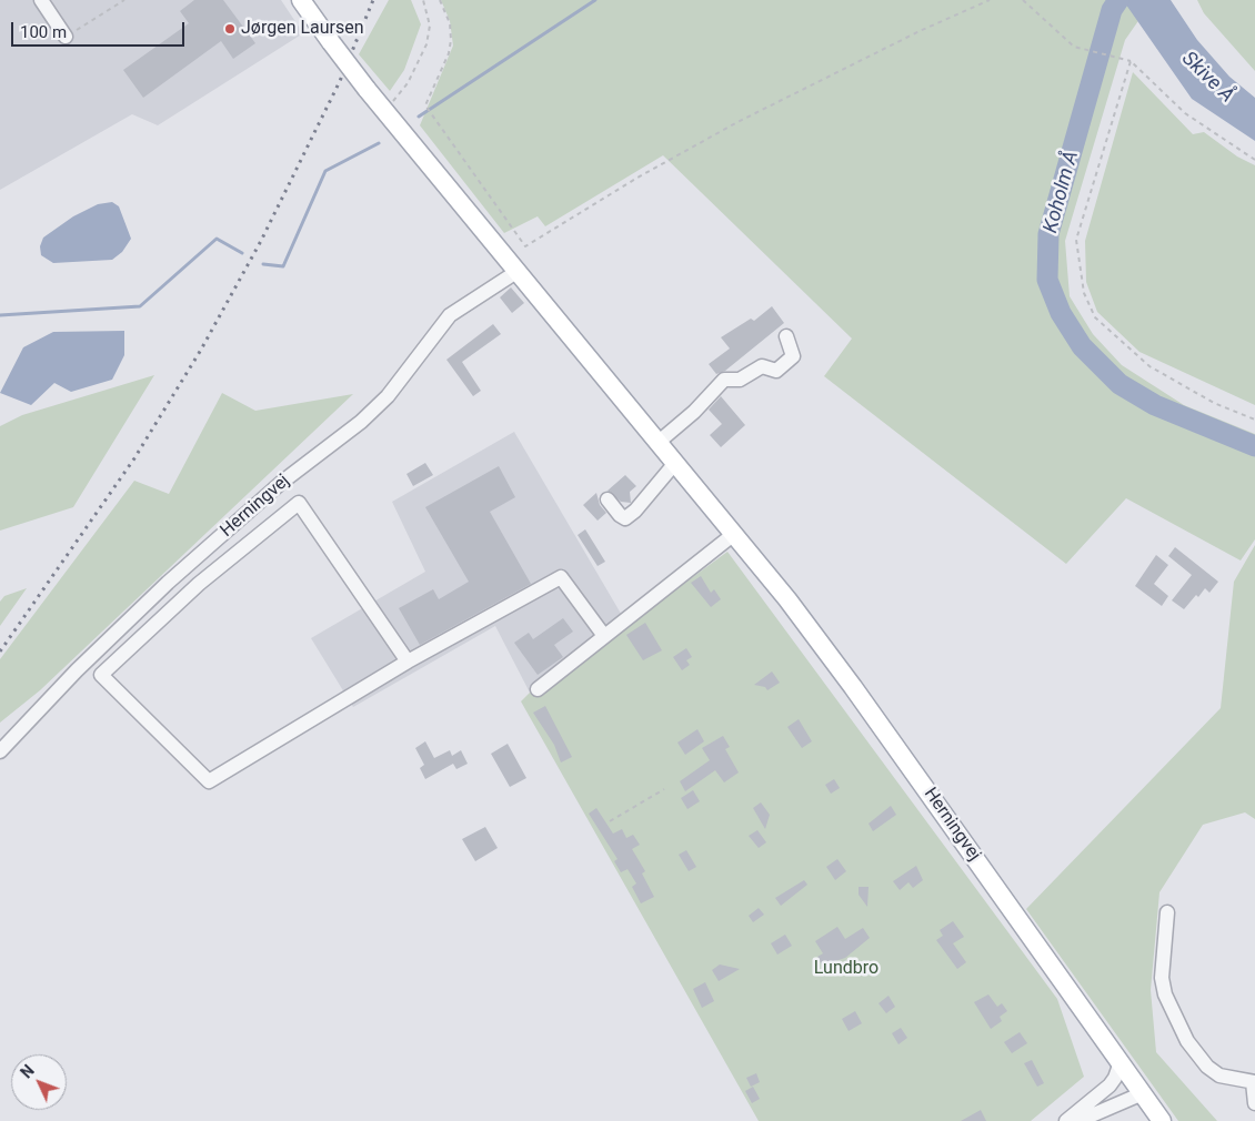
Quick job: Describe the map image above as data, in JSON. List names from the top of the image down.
{
  "streets": {
    "main road": ["Herningvej"]
  },
  "water": ["Skive Å", "Koholm Å"],
  "parks": ["Lundbro"],
  "places": ["Jørgen Laursen"],
  "scale_bar": "100 m",
  "north": "top left"
}
